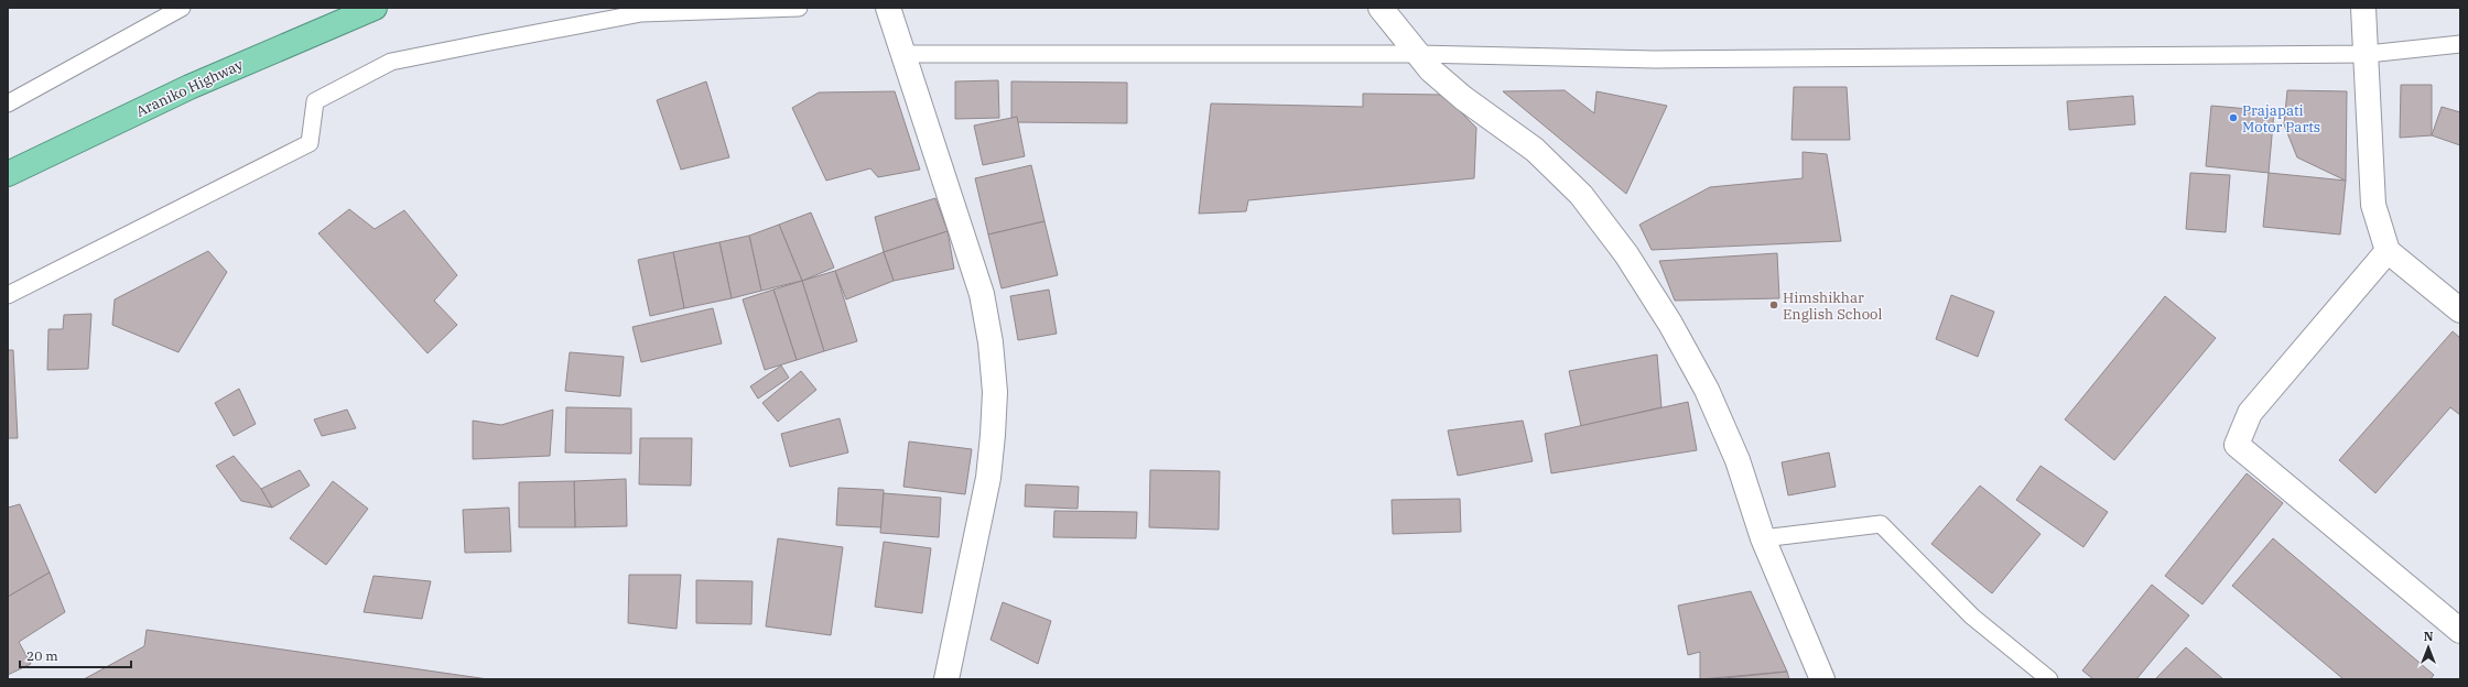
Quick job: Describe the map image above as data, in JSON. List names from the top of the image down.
{
  "streets": {
    "highway": ["Araniko Highway"]
  },
  "places": ["Prajapati Motor Parts", "Himshikhar English School"],
  "scale_bar": "20 m",
  "north": "top"
}
